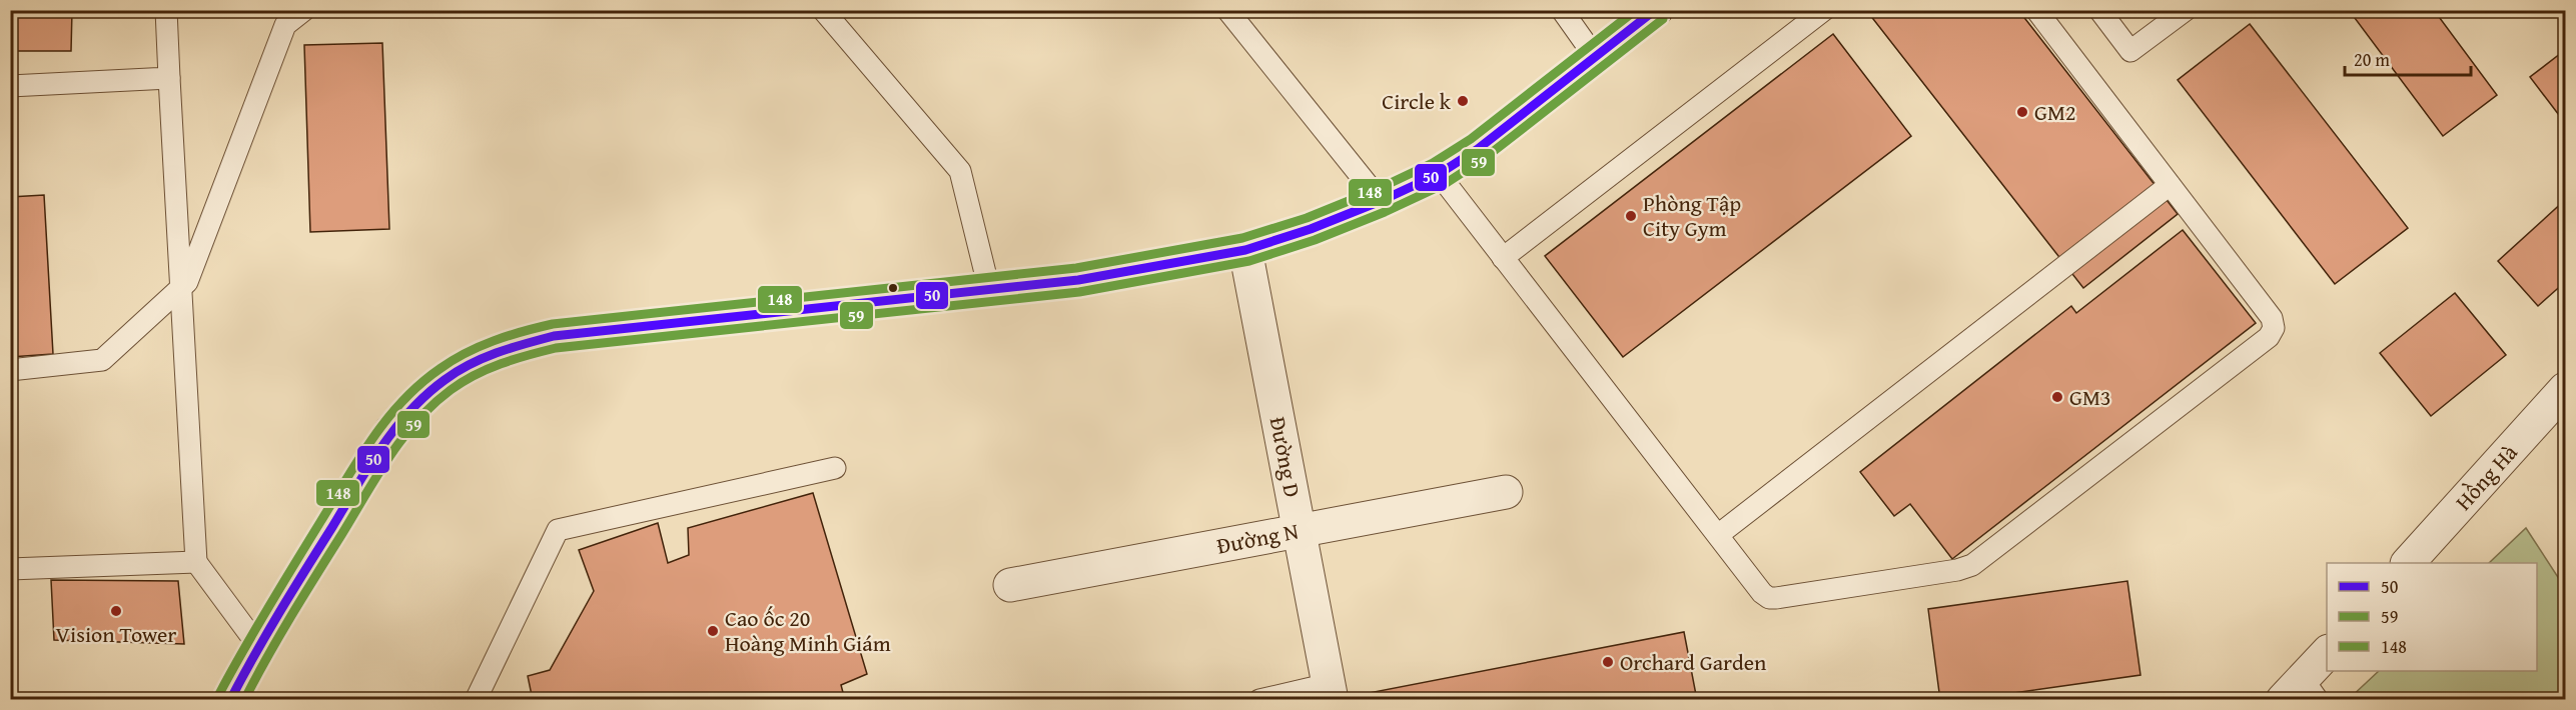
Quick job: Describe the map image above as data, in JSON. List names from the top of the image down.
{
  "streets": {
    "main road": ["Đường D", "Hồng Hà", "Đường N"]
  },
  "crossings": [
    ["Đường D", "Đường N"]
  ],
  "places": [
    "Circle k",
    "GM2",
    "Phòng Tập City Gym",
    "GM3",
    "Vision Tower",
    "Cao ốc 20 Hoàng Minh Giám",
    "Orchard Garden"
  ],
  "lines": ["transit line 50", "transit line 148", "transit line 59"],
  "legend": ["50", "59", "148"],
  "scale_bar": "20 m"
}
